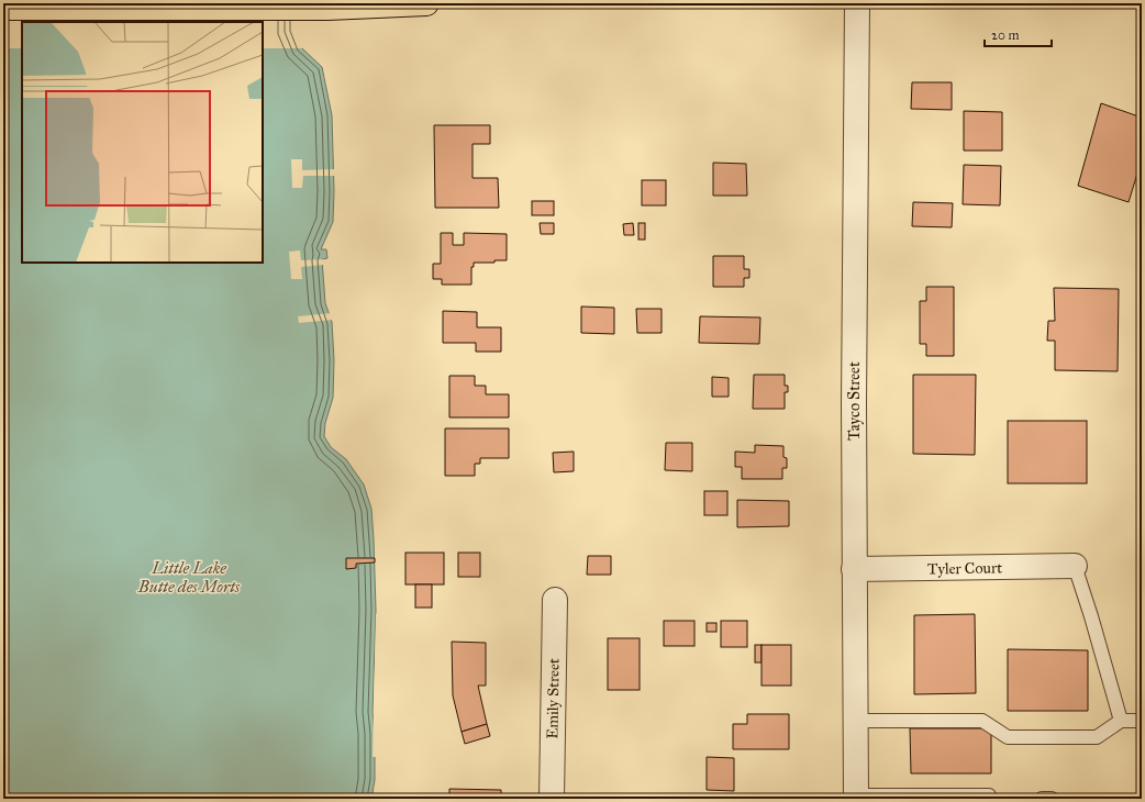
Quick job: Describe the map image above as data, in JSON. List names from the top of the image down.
{
  "streets": {
    "street": ["Tayco Street", "Tyler Court", "Emily Street"]
  },
  "crossings": [
    ["Tayco Street", "Tyler Court"]
  ],
  "water": ["Little Lake Butte des Morts"],
  "scale_bar": "20 m"
}
